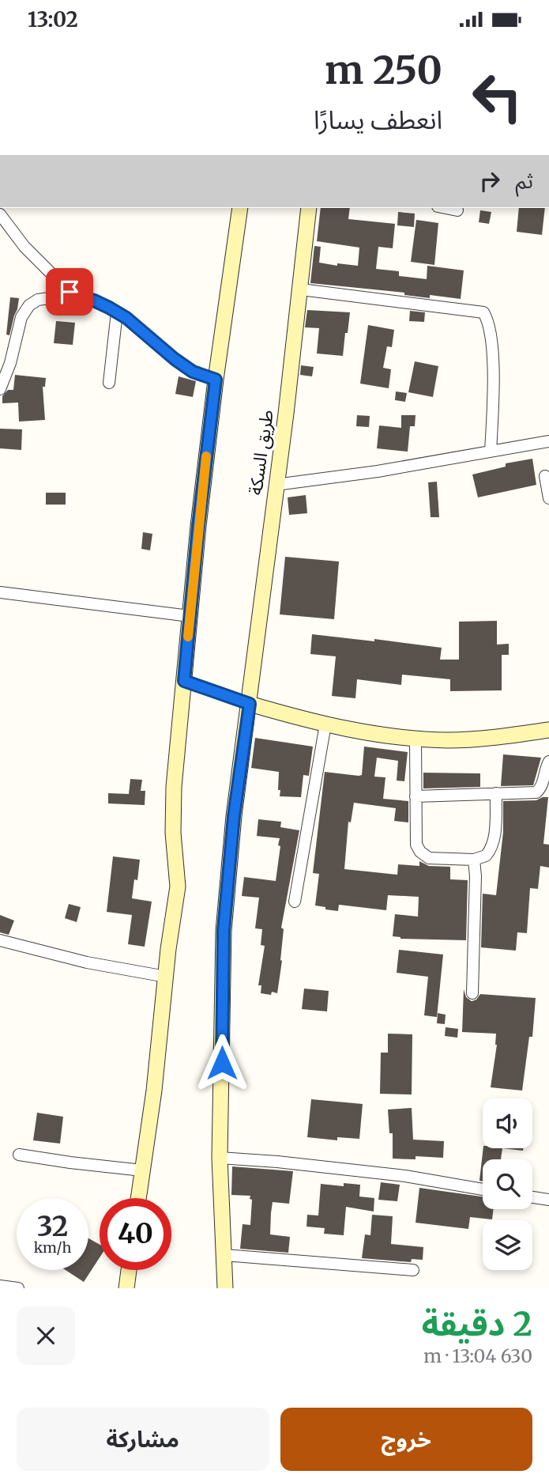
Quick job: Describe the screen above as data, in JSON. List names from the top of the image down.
{
  "streets": {
    "main road": ["طريق السكة"]
  },
  "page": {
    "status": "13:02",
    "turn": ["250 m", "انعطف يسارًا"],
    "then": "ثم",
    "speed": "32 km/h",
    "limit": "40",
    "heading": ["2 دقيقة", "630 m · 13:04"],
    "buttons": ["خروج", "مشاركة"]
  }
}
